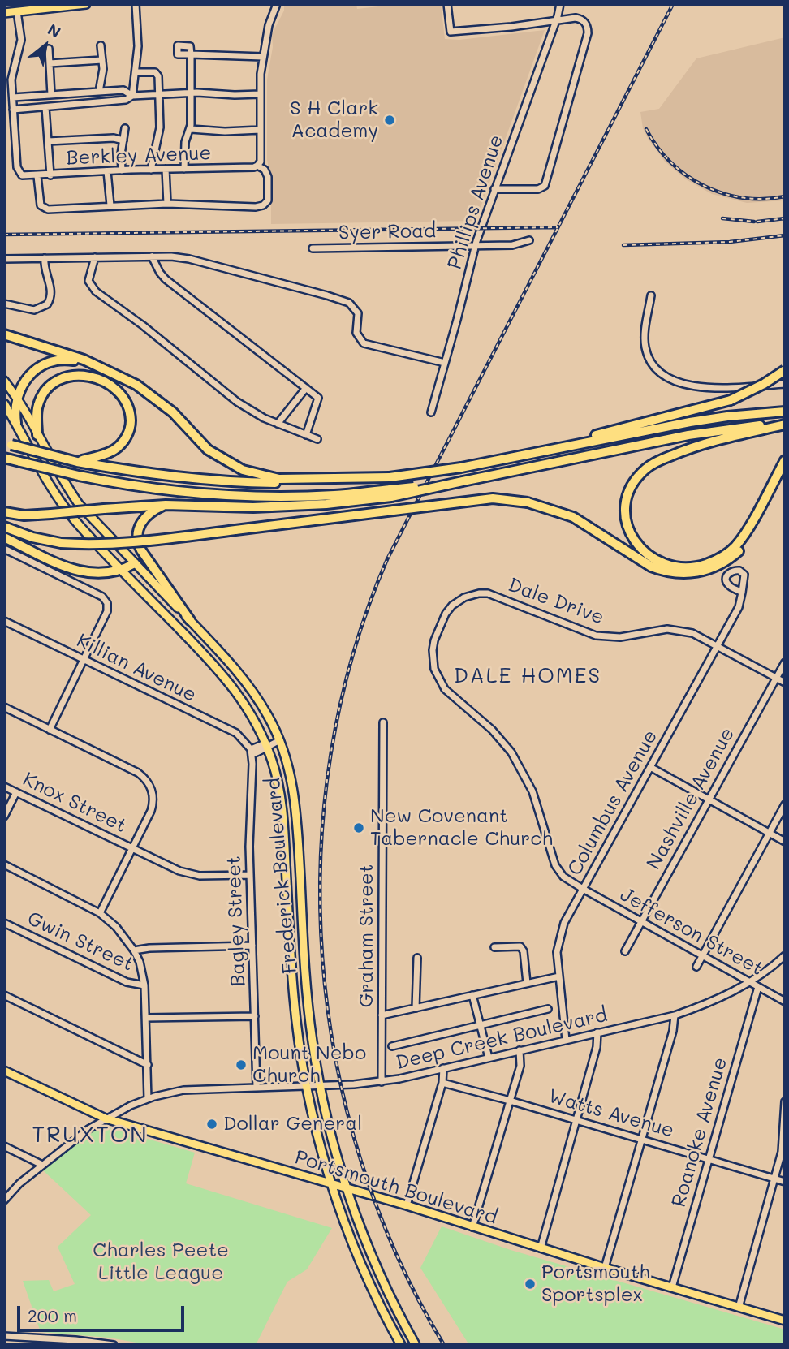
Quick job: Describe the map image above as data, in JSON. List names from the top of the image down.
{
  "streets": {
    "main road": ["Frederick Boulevard", "Portsmouth Boulevard"],
    "street": [
      "Berkley Avenue",
      "Phillips Avenue",
      "Syer Road",
      "Dale Drive",
      "Killian Avenue",
      "Nashville Avenue",
      "Knox Street",
      "Columbus Avenue",
      "Bagley Street",
      "Jefferson Street",
      "Graham Street",
      "Gwin Street",
      "Deep Creek Boulevard",
      "Watts Avenue",
      "Roanoke Avenue"
    ]
  },
  "crossings": [
    ["Phillips Avenue", "Syer Road"],
    ["Dale Drive", "Nashville Avenue"],
    ["Dale Drive", "Columbus Avenue"],
    ["Dale Drive", "Jefferson Street"],
    ["Killian Avenue", "Bagley Street"],
    ["Nashville Avenue", "Jefferson Street"],
    ["Knox Street", "Bagley Street"],
    ["Columbus Avenue", "Jefferson Street"],
    ["Columbus Avenue", "Deep Creek Boulevard"],
    ["Frederick Boulevard", "Deep Creek Boulevard"],
    ["Frederick Boulevard", "Portsmouth Boulevard"],
    ["Bagley Street", "Deep Creek Boulevard"],
    ["Jefferson Street", "Deep Creek Boulevard"],
    ["Jefferson Street", "Roanoke Avenue"],
    ["Graham Street", "Deep Creek Boulevard"],
    ["Deep Creek Boulevard", "Portsmouth Boulevard"],
    ["Watts Avenue", "Roanoke Avenue"],
    ["Roanoke Avenue", "Portsmouth Boulevard"]
  ],
  "districts": ["DALE HOMES", "TRUXTON"],
  "parks": ["Charles Peete Little League"],
  "places": [
    "S H Clark Academy",
    "New Covenant Tabernacle Church",
    "Mount Nebo Church",
    "Dollar General",
    "Portsmouth Sportsplex"
  ],
  "scale_bar": "200 m",
  "north": "top right"
}
